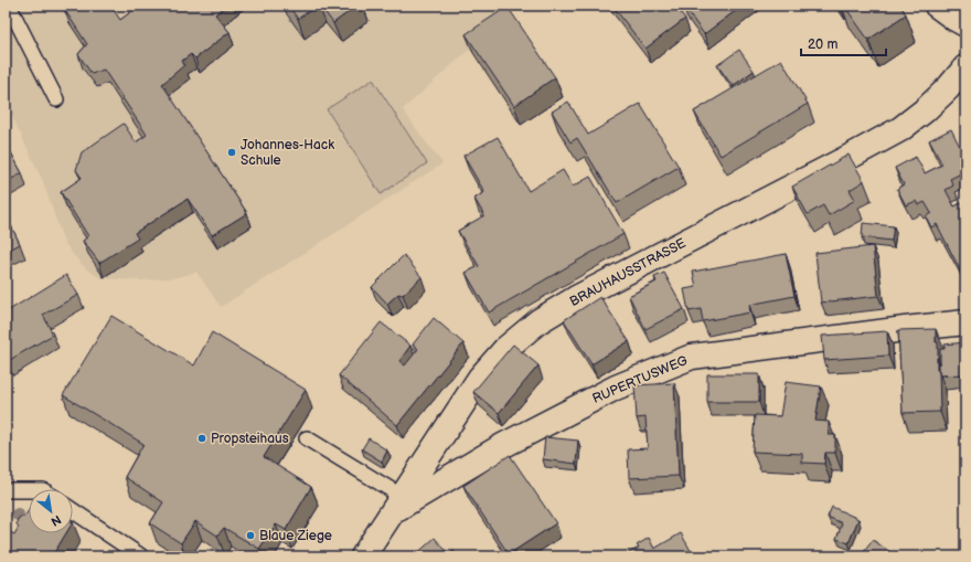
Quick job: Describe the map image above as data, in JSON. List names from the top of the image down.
{
  "streets": {
    "street": ["BRAUHAUSSTRASSE", "RUPERTUSWEG"]
  },
  "crossings": [
    ["BRAUHAUSSTRASSE", "RUPERTUSWEG"]
  ],
  "places": ["Johannes-Hack Schule", "Propsteihaus", "Blaue Ziege"],
  "scale_bar": "20 m",
  "north": "bottom right"
}
